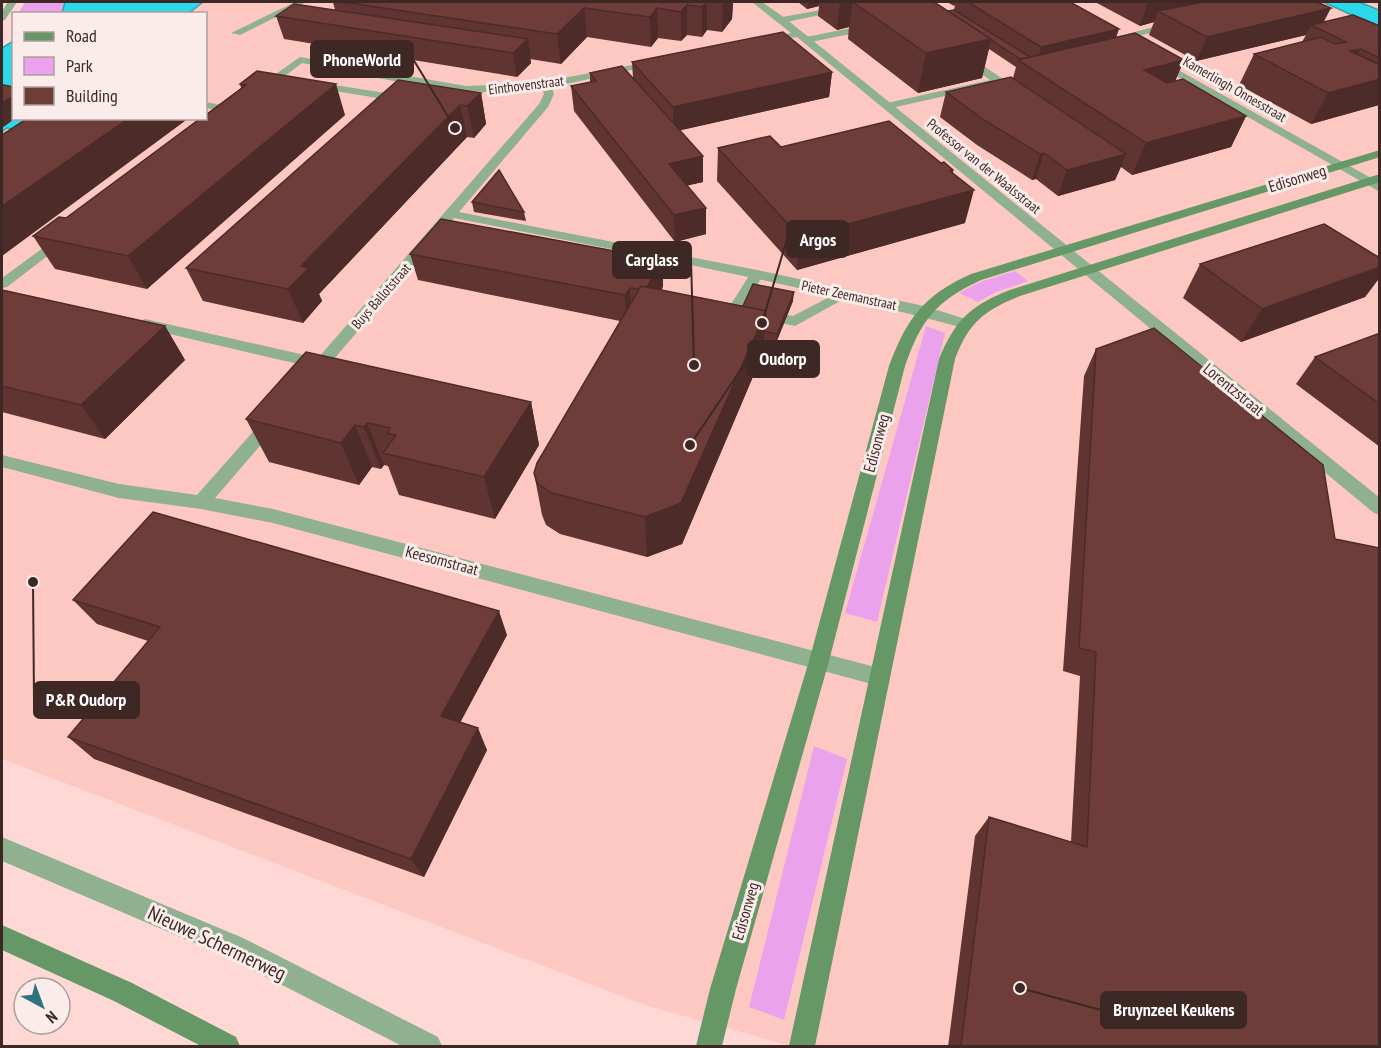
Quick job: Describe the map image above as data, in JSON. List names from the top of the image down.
{
  "streets": {
    "street": [
      "Einthovenstraat",
      "Kamerlingh Onnesstraat",
      "Professor van der Waalsstraat",
      "Edisonweg",
      "Pieter Zeemanstraat",
      "Buys Ballotstraat",
      "Lorentzstraat",
      "Keesomstraat",
      "Nieuwe Schermerweg"
    ]
  },
  "crossings": [
    ["Einthovenstraat", "Buys Ballotstraat"],
    ["Kamerlingh Onnesstraat", "Edisonweg"],
    ["Professor van der Waalsstraat", "Edisonweg"],
    ["Professor van der Waalsstraat", "Lorentzstraat"],
    ["Edisonweg", "Pieter Zeemanstraat"],
    ["Edisonweg", "Lorentzstraat"],
    ["Edisonweg", "Keesomstraat"],
    ["Pieter Zeemanstraat", "Buys Ballotstraat"]
  ],
  "places": [
    "PhoneWorld",
    "Argos",
    "Carglass",
    "Oudorp",
    "P&R Oudorp",
    "Bruynzeel Keukens"
  ],
  "legend": ["Road", "Park", "Building"],
  "north": "bottom right"
}
